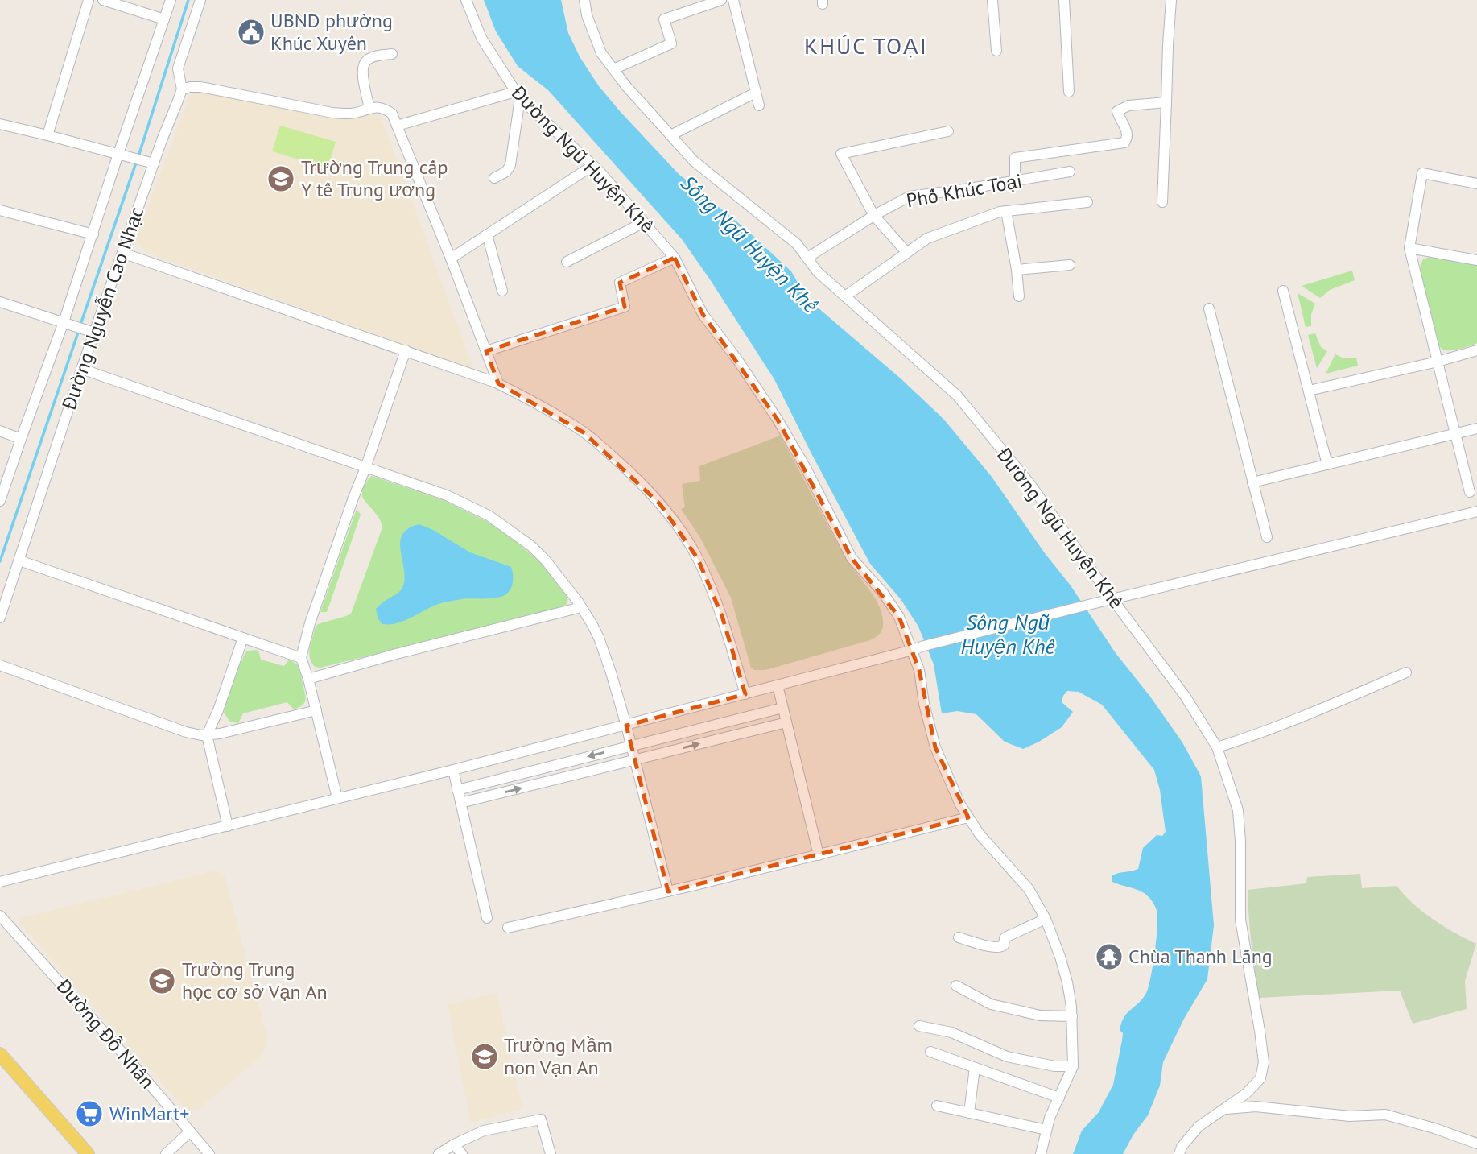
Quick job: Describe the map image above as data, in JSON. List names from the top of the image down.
{
  "streets": {
    "street": [
      "Đường Ngũ Huyện Khê",
      "Phố Khúc Toại",
      "Đường Nguyễn Cao Nhạc",
      "Đường Đỗ Nhân"
    ]
  },
  "crossings": [
    ["Đường Ngũ Huyện Khê", "Phố Khúc Toại"]
  ],
  "districts": ["KHÚC TOẠI"],
  "water": ["Sông Ngũ Huyện Khê"],
  "places": {
    "public building": ["UBND phường Khúc Xuyên"],
    "school or university": ["Trường Trung cấp Y tế Trung ương", "Trường Trung học cơ sở Vạn An", "Trường Mầm non Vạn An"],
    "temple": ["Chùa Thanh Lãng"],
    "supermarket": ["WinMart+"]
  }
}
